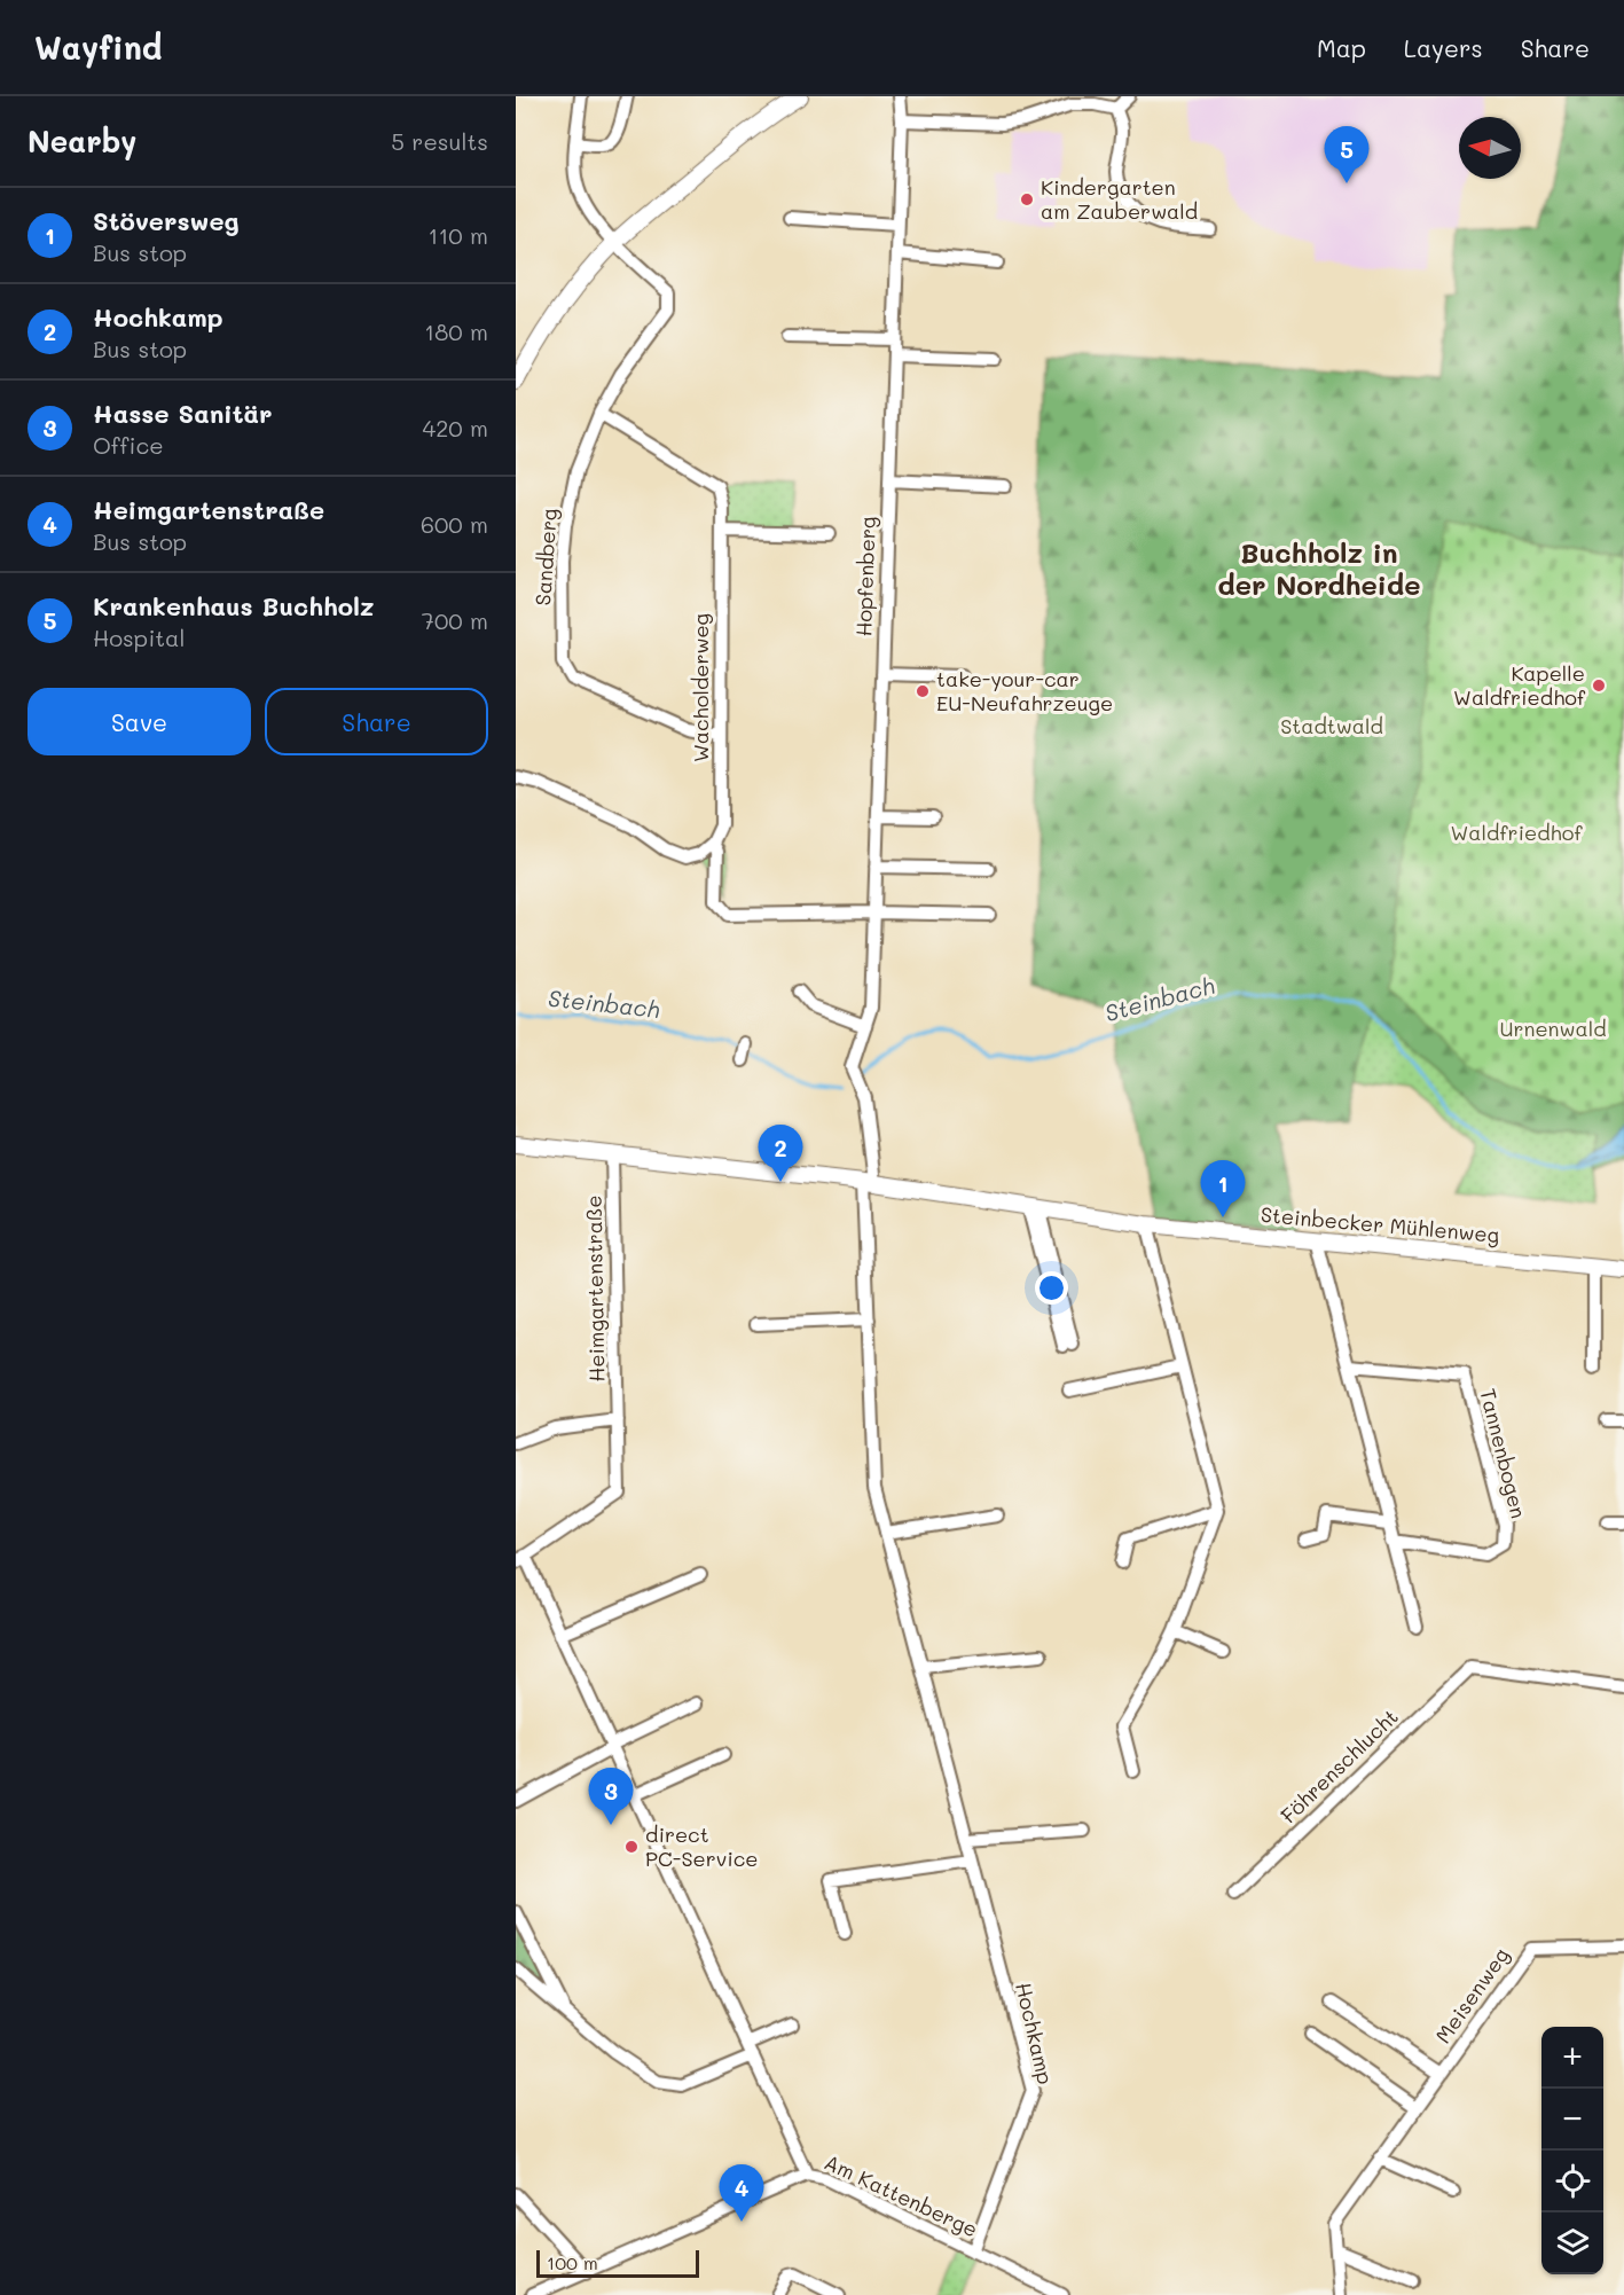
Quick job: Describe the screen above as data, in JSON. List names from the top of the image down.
{
  "streets": {
    "street": [
      "Sandberg",
      "Hopfenberg",
      "Wacholderweg",
      "Steinbecker Mühlenweg",
      "Heimgartenstraße",
      "Tannenbogen",
      "Föhrenschlucht",
      "Meisenweg",
      "Hochkamp",
      "Am Kattenberge"
    ]
  },
  "crossings": [
    ["Sandberg", "Wacholderweg"],
    ["Hopfenberg", "Wacholderweg"],
    ["Hopfenberg", "Steinbecker Mühlenweg"],
    ["Hopfenberg", "Hochkamp"],
    ["Steinbecker Mühlenweg", "Heimgartenstraße"],
    ["Steinbecker Mühlenweg", "Hochkamp"],
    ["Heimgartenstraße", "Am Kattenberge"],
    ["Hochkamp", "Am Kattenberge"]
  ],
  "districts": ["Buchholz in der Nordheide"],
  "water": ["Steinbach"],
  "parks": ["Stadtwald", "Waldfriedhof", "Urnenwald"],
  "places": [
    "Kindergarten am Zauberwald",
    "Kapelle Waldfriedhof",
    "take-your-car EU-Neufahrzeuge",
    "direct PC-Service"
  ],
  "scale_bar": "100 m",
  "north": "left",
  "page": {
    "header": "Wayfind",
    "nav": ["Map", "Layers", "Share"],
    "heading": ["Nearby", "5 results"],
    "pins": [
      "5",
      "2",
      "1",
      "3",
      "4"
    ],
    "list": [
      {
        "mark": "1",
        "name": "Stöversweg",
        "note": "Bus stop",
        "value": "110 m"
      },
      {
        "mark": "2",
        "name": "Hochkamp",
        "note": "Bus stop",
        "value": "180 m"
      },
      {
        "mark": "3",
        "name": "Hasse Sanitär",
        "note": "Office",
        "value": "420 m"
      },
      {
        "mark": "4",
        "name": "Heimgartenstraße",
        "note": "Bus stop",
        "value": "600 m"
      },
      {
        "mark": "5",
        "name": "Krankenhaus Buchholz",
        "note": "Hospital",
        "value": "700 m"
      }
    ],
    "buttons": ["Save", "Share"],
    "map_buttons": ["+", "−"],
    "scale": "100 m"
  }
}
